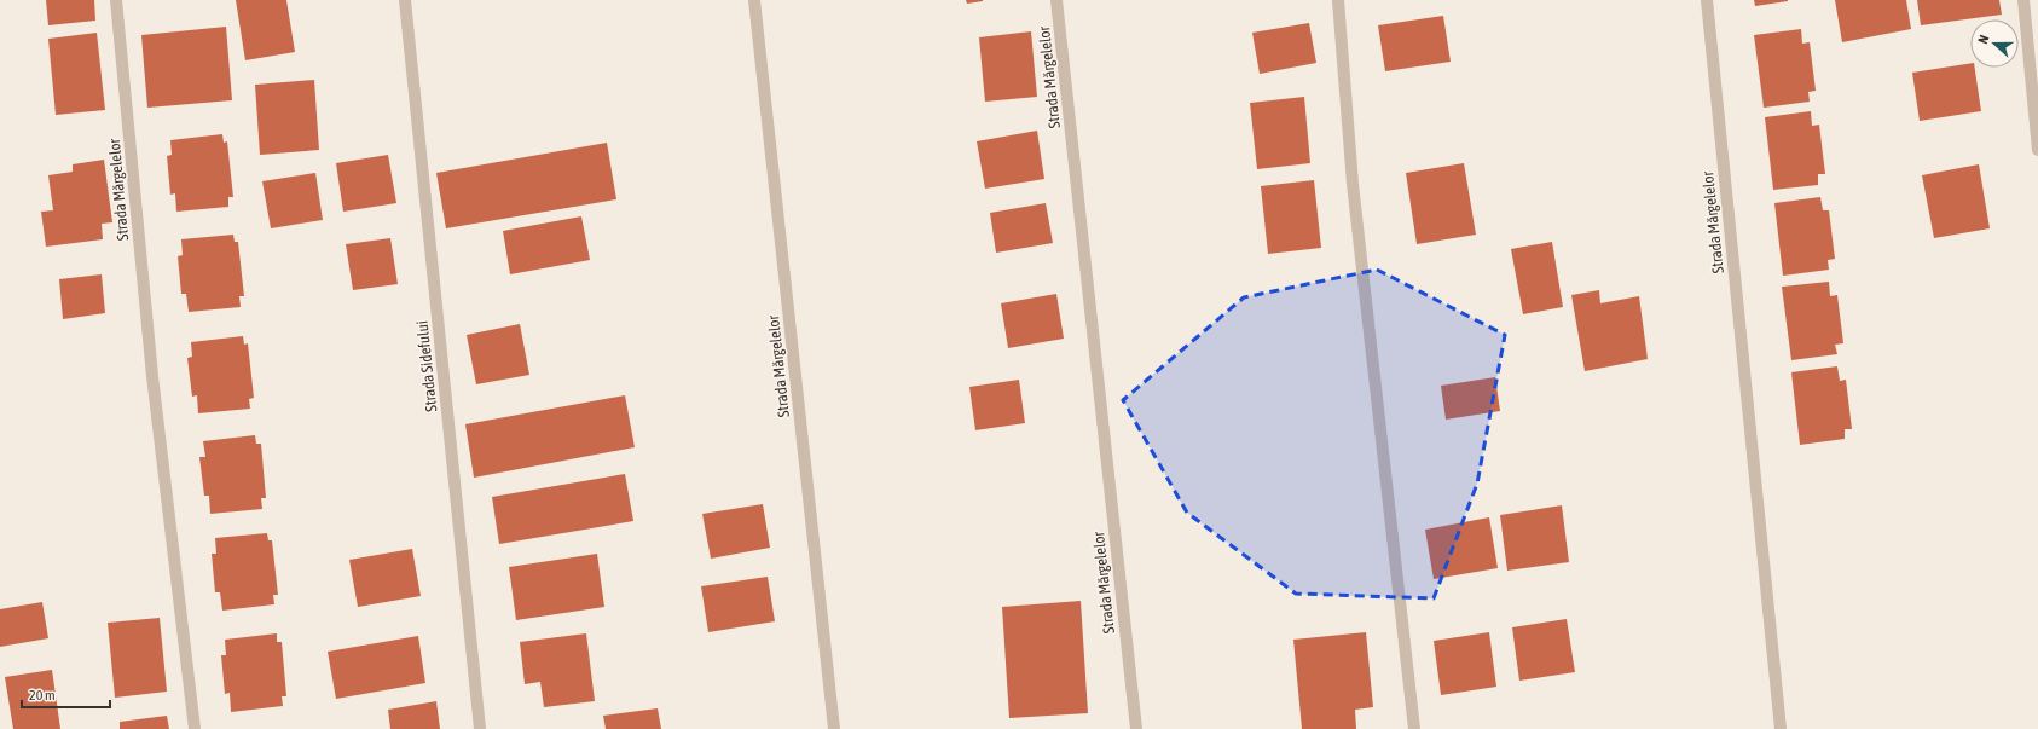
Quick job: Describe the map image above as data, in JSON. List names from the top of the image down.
{
  "streets": {
    "street": ["Strada Mărgelelor", "Strada Sidefului"]
  },
  "scale_bar": "20 m",
  "north": "left"
}
